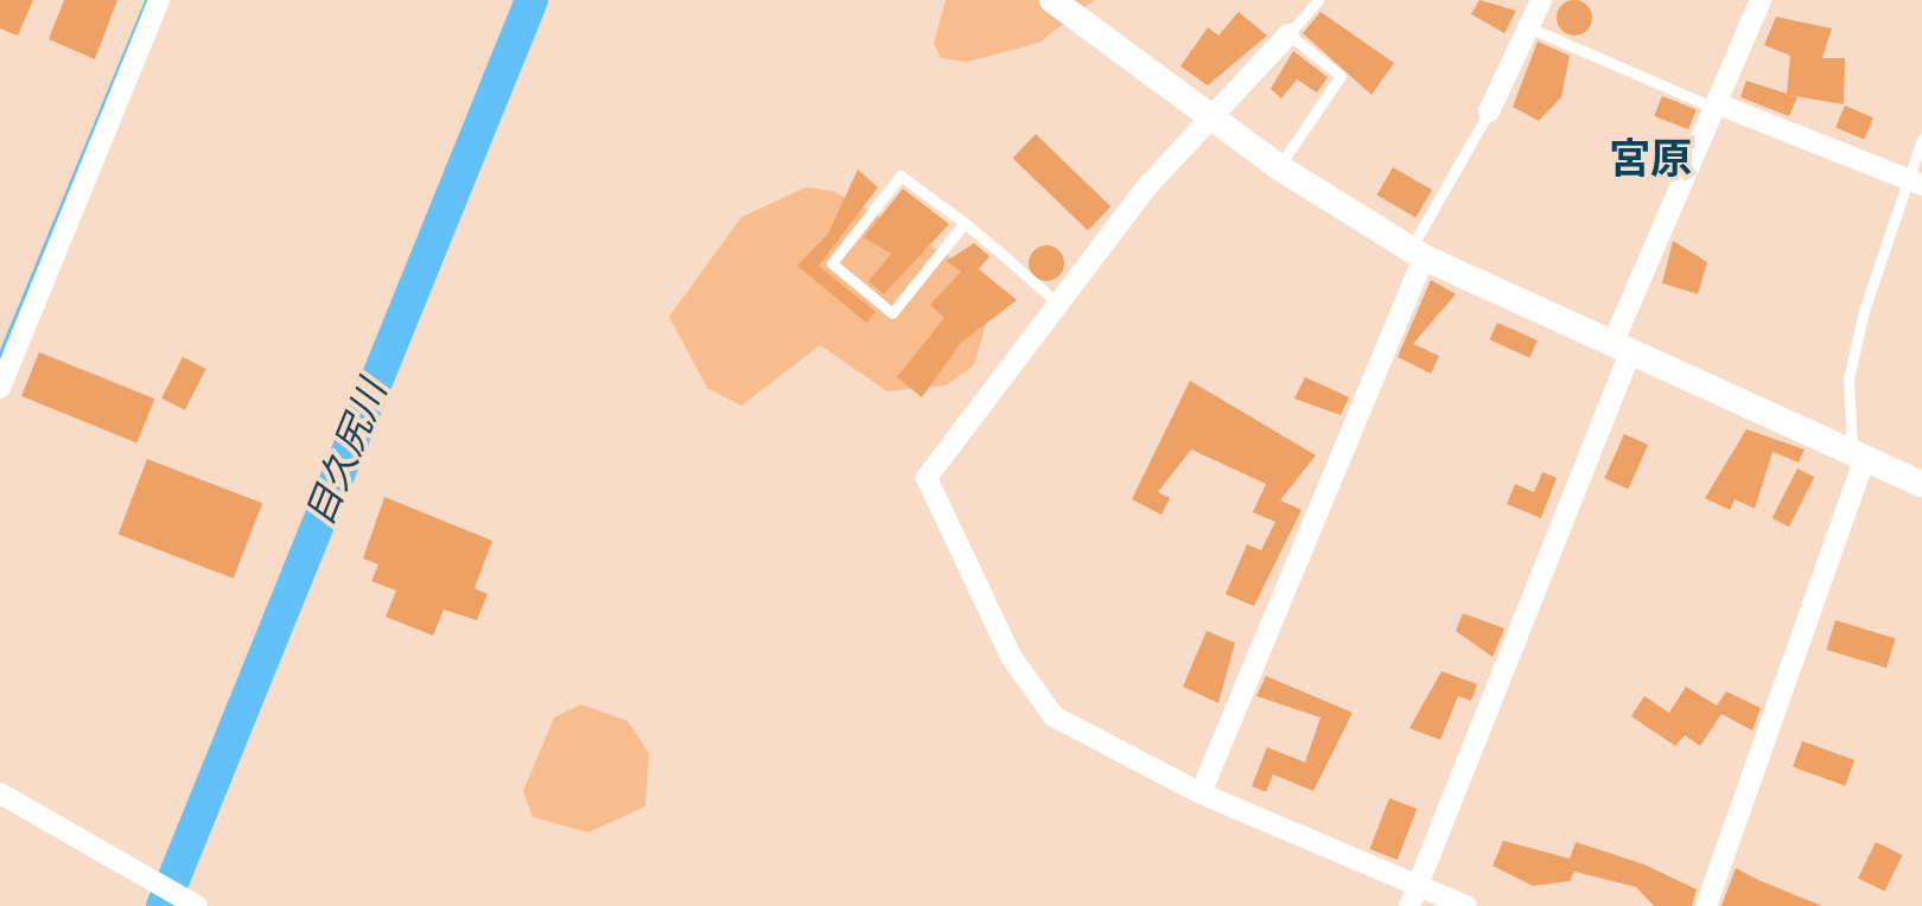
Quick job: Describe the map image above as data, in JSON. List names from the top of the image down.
{
  "districts": ["宮原"],
  "water": ["目久尻川"]
}
